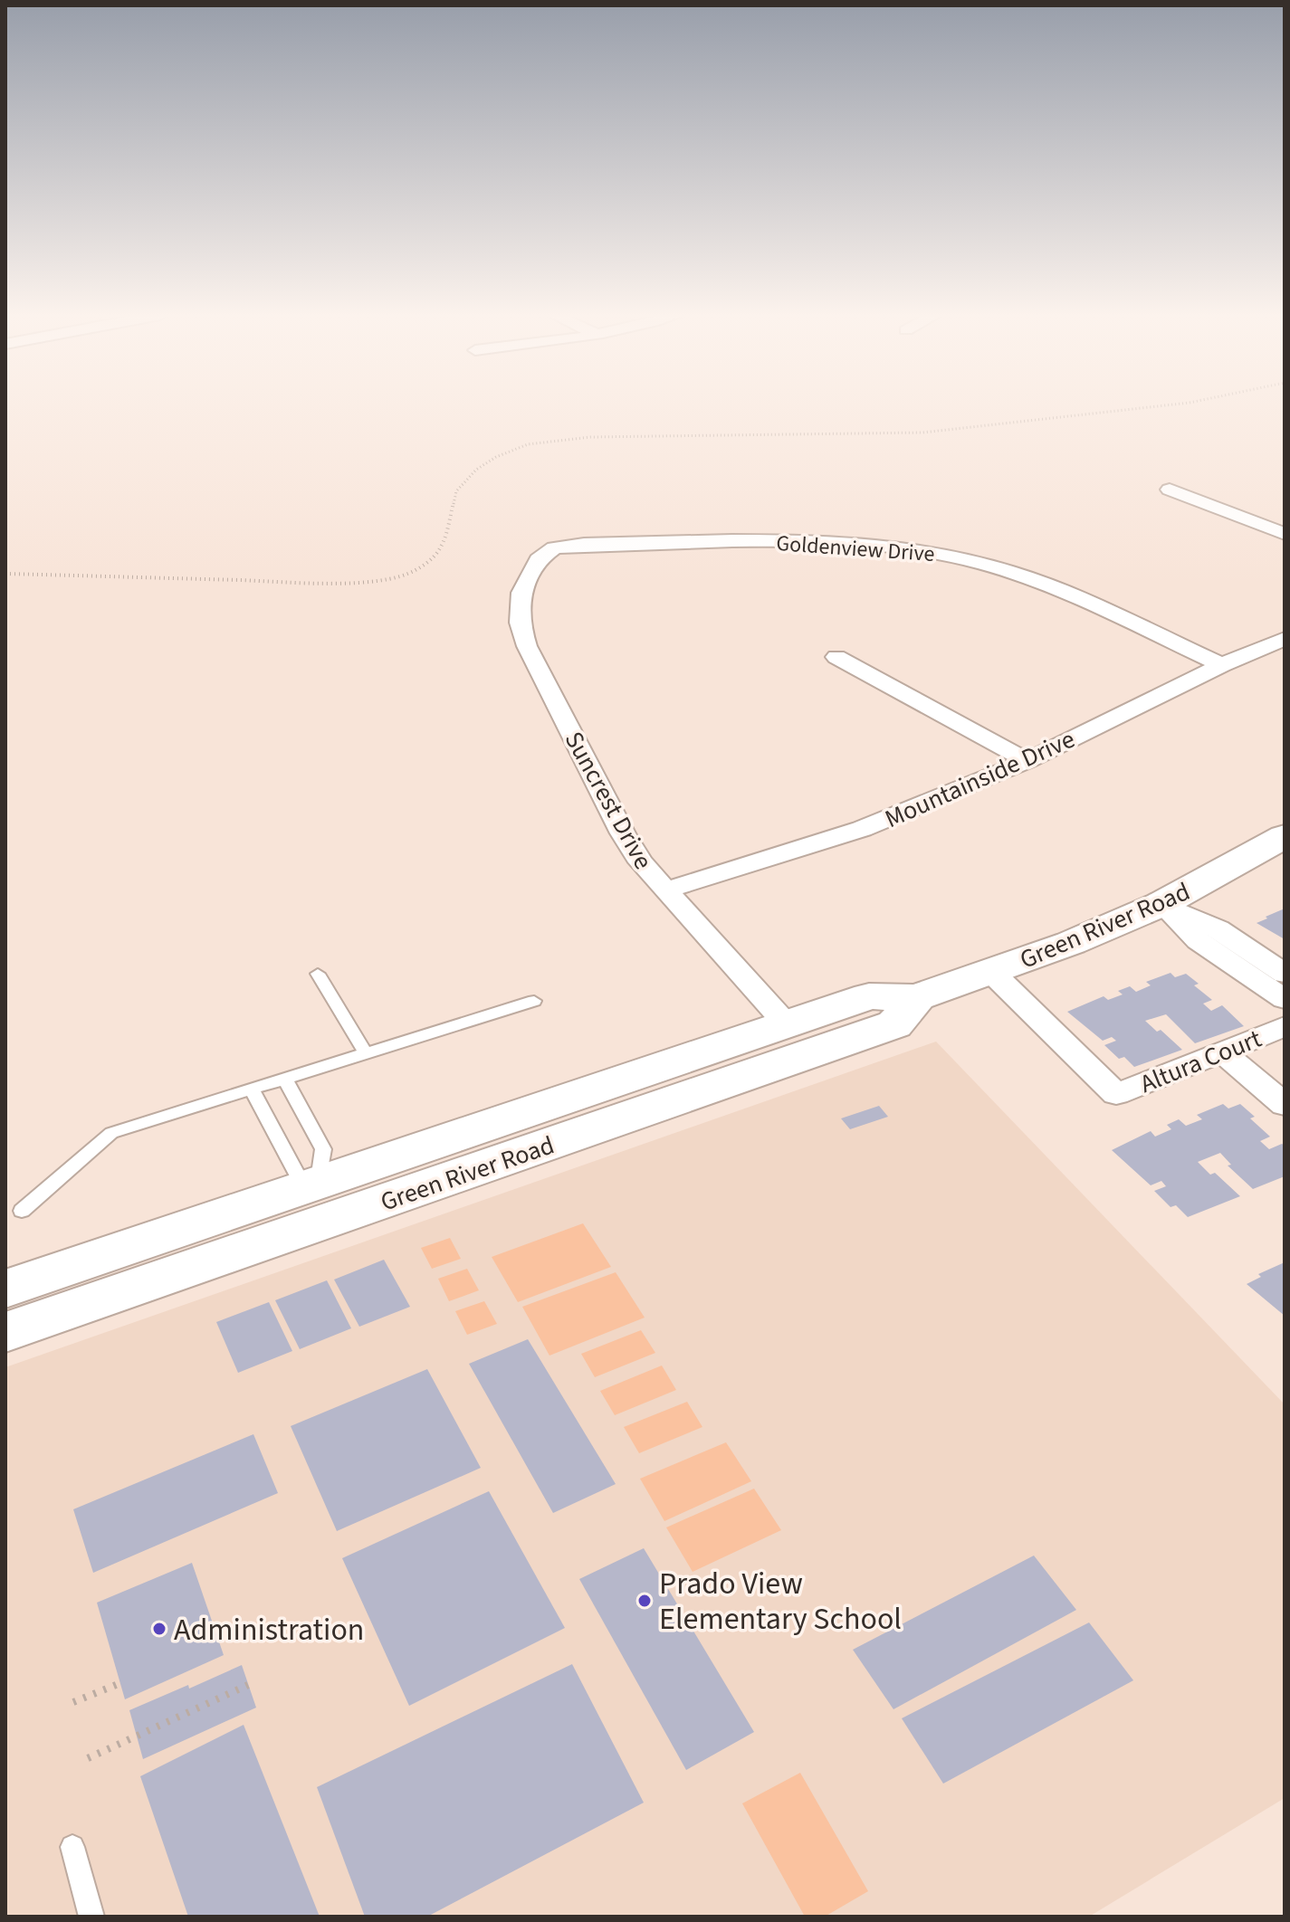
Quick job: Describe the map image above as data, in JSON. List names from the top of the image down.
{
  "streets": {
    "main road": ["Green River Road"],
    "street": [
      "Goldenview Drive",
      "Mountainside Drive",
      "Suncrest Drive",
      "Altura Court"
    ]
  },
  "crossings": [
    ["Goldenview Drive", "Mountainside Drive"],
    ["Goldenview Drive", "Suncrest Drive"],
    ["Mountainside Drive", "Suncrest Drive"],
    ["Suncrest Drive", "Green River Road"],
    ["Green River Road", "Altura Court"]
  ],
  "places": ["Prado View Elementary School", "Administration"]
}
